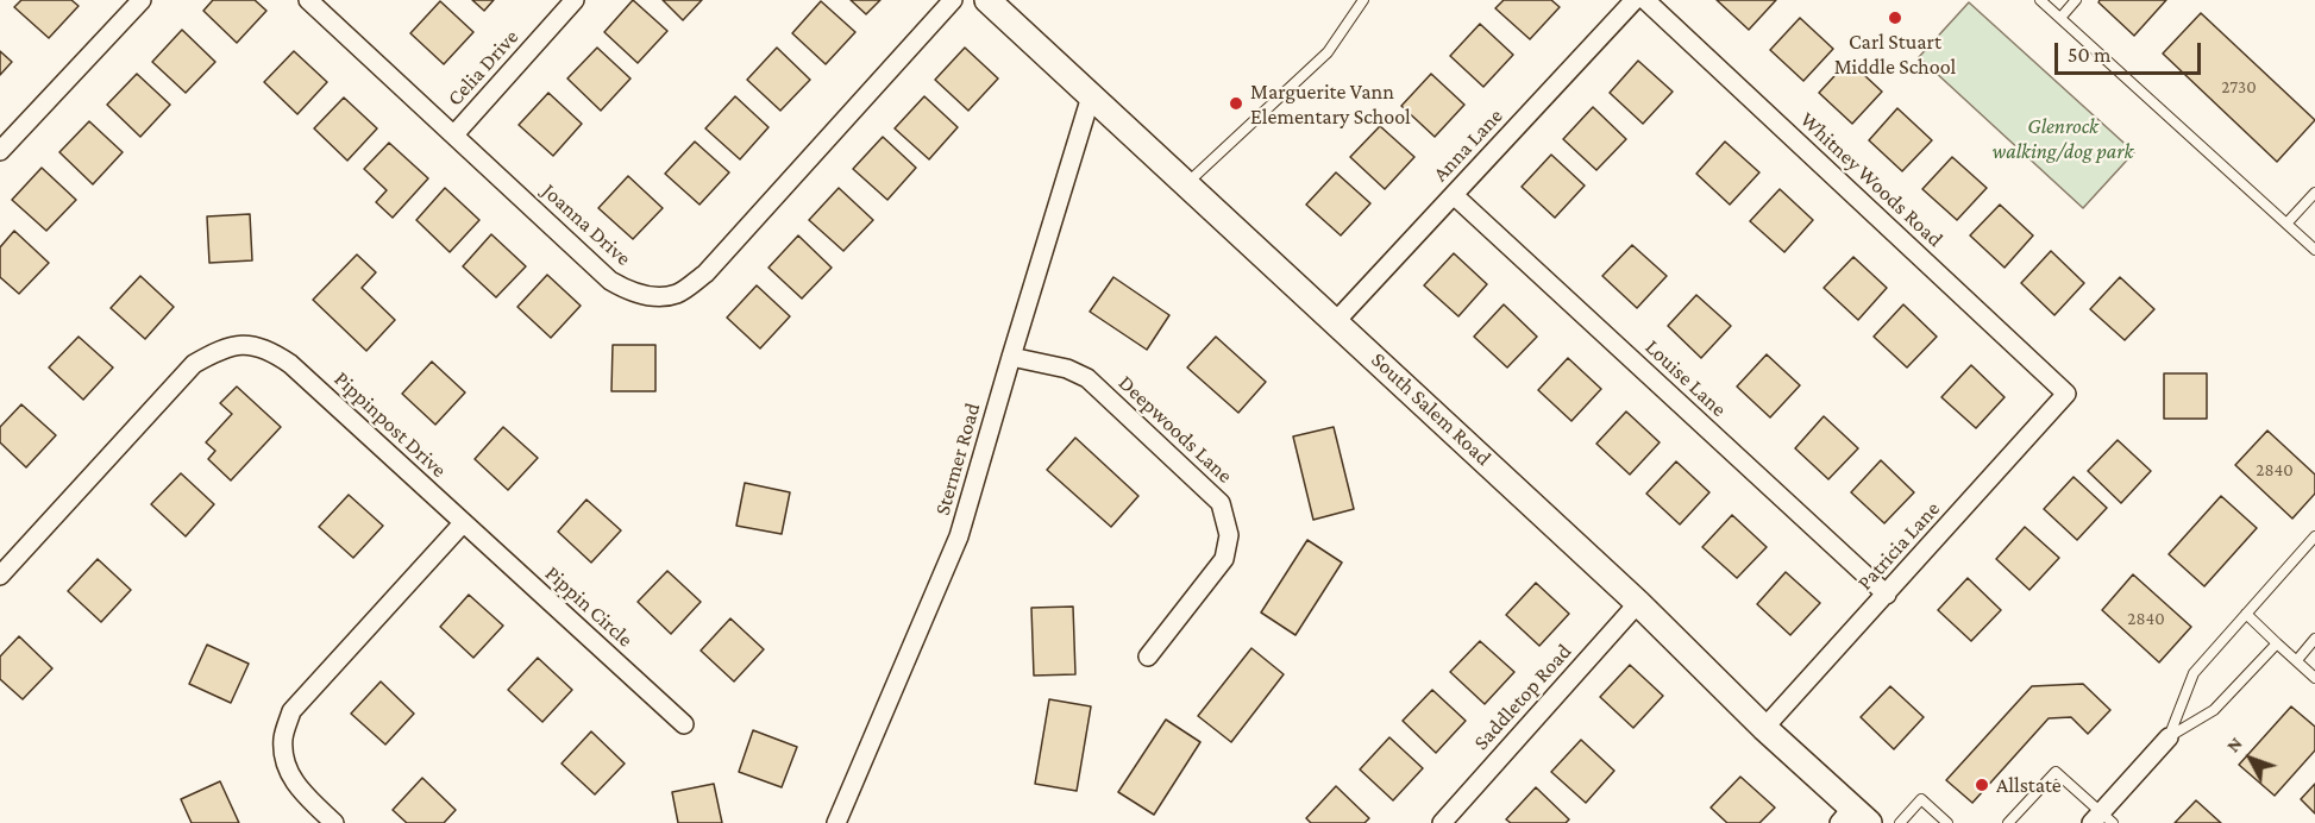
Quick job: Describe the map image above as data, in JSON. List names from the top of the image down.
{
  "streets": {
    "main road": ["South Salem Road"],
    "street": [
      "Celia Drive",
      "Anna Lane",
      "Whitney Woods Road",
      "Joanna Drive",
      "Louise Lane",
      "Pippinpost Drive",
      "Deepwoods Lane",
      "Stermer Road",
      "Patricia Lane",
      "Pippin Circle",
      "Saddletop Road"
    ]
  },
  "crossings": [
    ["Celia Drive", "Joanna Drive"],
    ["Anna Lane", "Louise Lane"],
    ["Anna Lane", "South Salem Road"],
    ["Whitney Woods Road", "Patricia Lane"],
    ["Louise Lane", "Patricia Lane"],
    ["South Salem Road", "Stermer Road"],
    ["South Salem Road", "Patricia Lane"],
    ["South Salem Road", "Saddletop Road"],
    ["Pippinpost Drive", "Pippin Circle"],
    ["Deepwoods Lane", "Stermer Road"]
  ],
  "parks": ["Glenrock walking/dog park"],
  "places": ["Carl Stuart Middle School", "Marguerite Vann Elementary School", "Allstate"],
  "house_numbers": ["2730", "2840", "2840"],
  "scale_bar": "50 m",
  "north": "top left"
}
